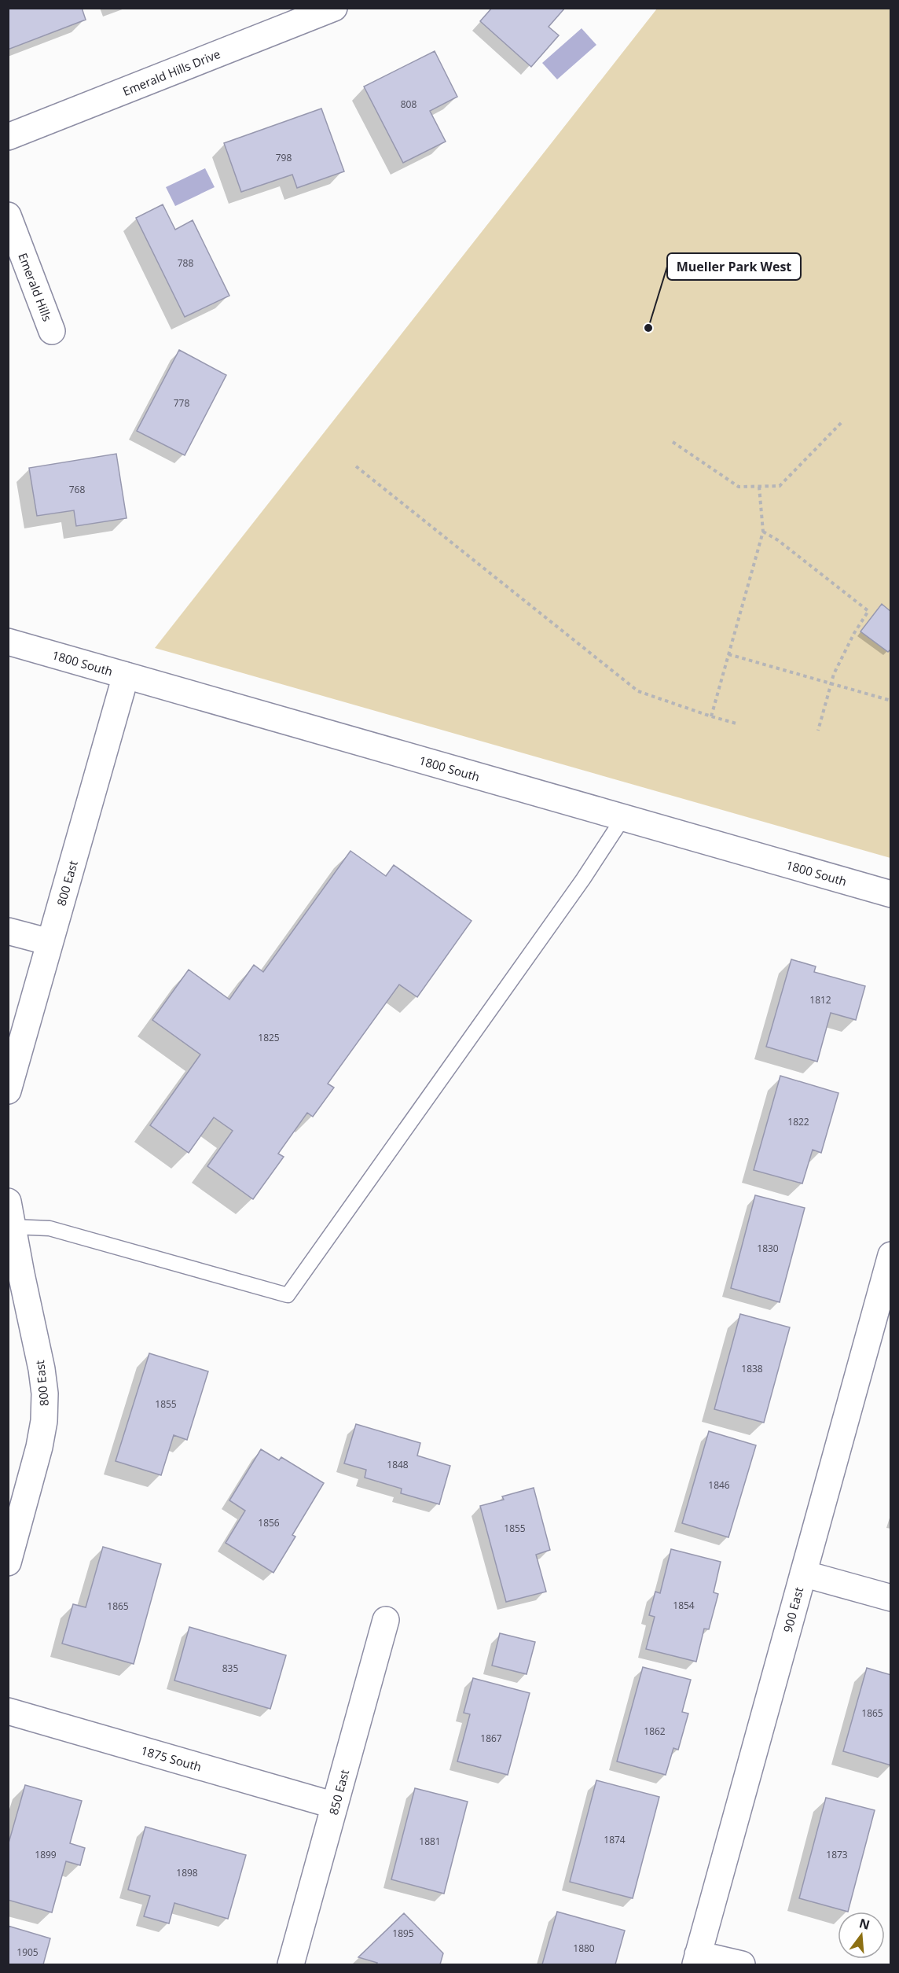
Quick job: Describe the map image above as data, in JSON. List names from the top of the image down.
{
  "streets": {
    "street": [
      "Emerald Hills Drive",
      "Emerald Hills",
      "1800 South",
      "800 East",
      "900 East",
      "1875 South",
      "850 East"
    ]
  },
  "crossings": [
    ["1800 South", "800 East"],
    ["1875 South", "850 East"]
  ],
  "places": ["Mueller Park West"],
  "house_numbers": [
    "808",
    "798",
    "788",
    "778",
    "768",
    "1812",
    "1825",
    "1822",
    "1830",
    "1838",
    "1855",
    "1848",
    "1846",
    "1856",
    "1855",
    "1854",
    "1865",
    "835",
    "1865",
    "1862",
    "1867",
    "1874",
    "1881",
    "1899",
    "1873",
    "1898",
    "1895",
    "1880",
    "1905"
  ],
  "north": "top"
}
